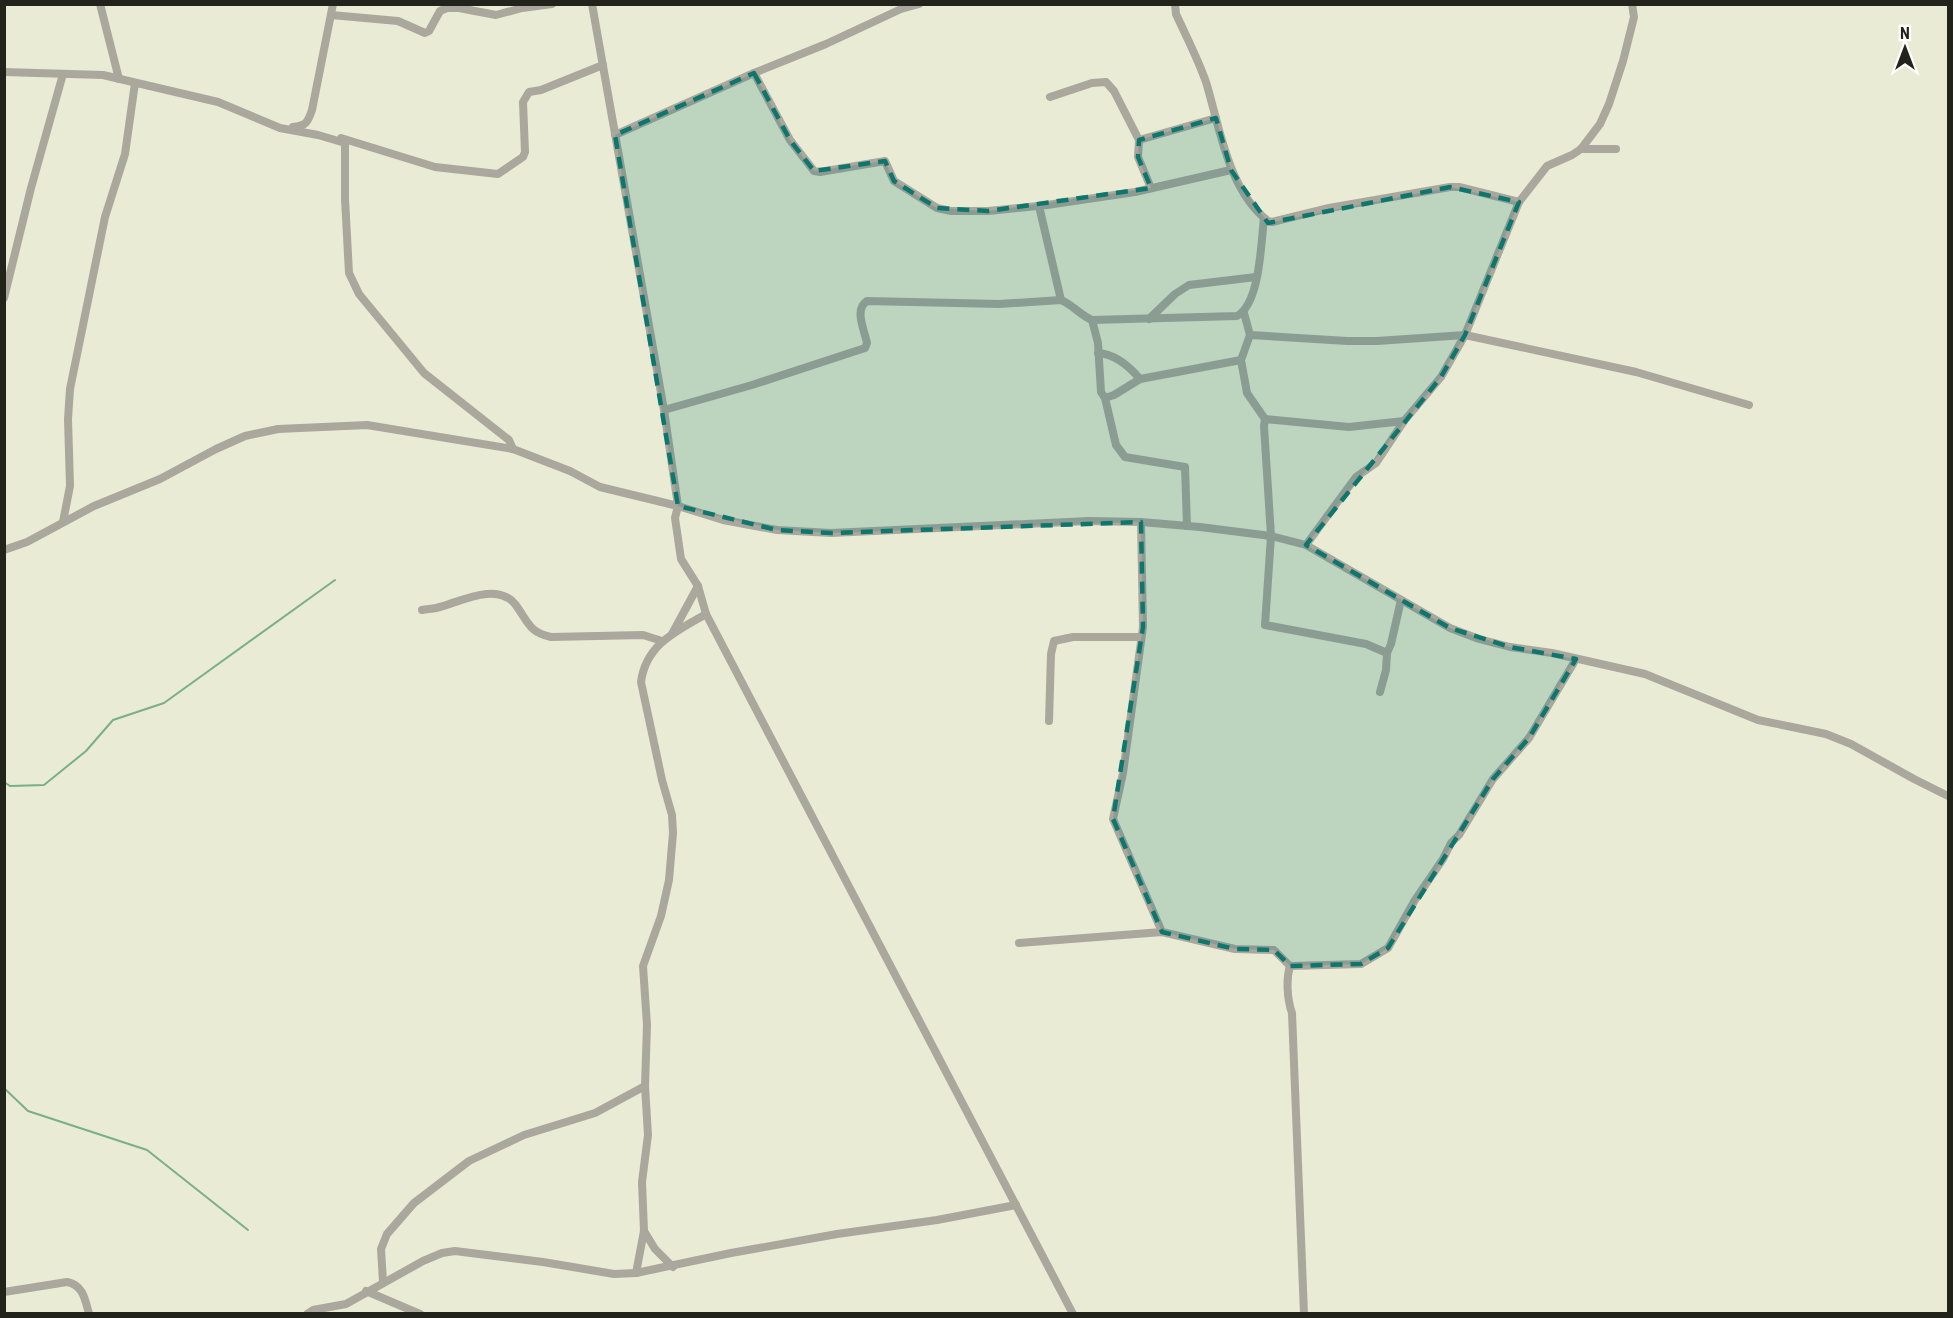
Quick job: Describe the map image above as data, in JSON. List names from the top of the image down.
{
  "north": "top"
}
